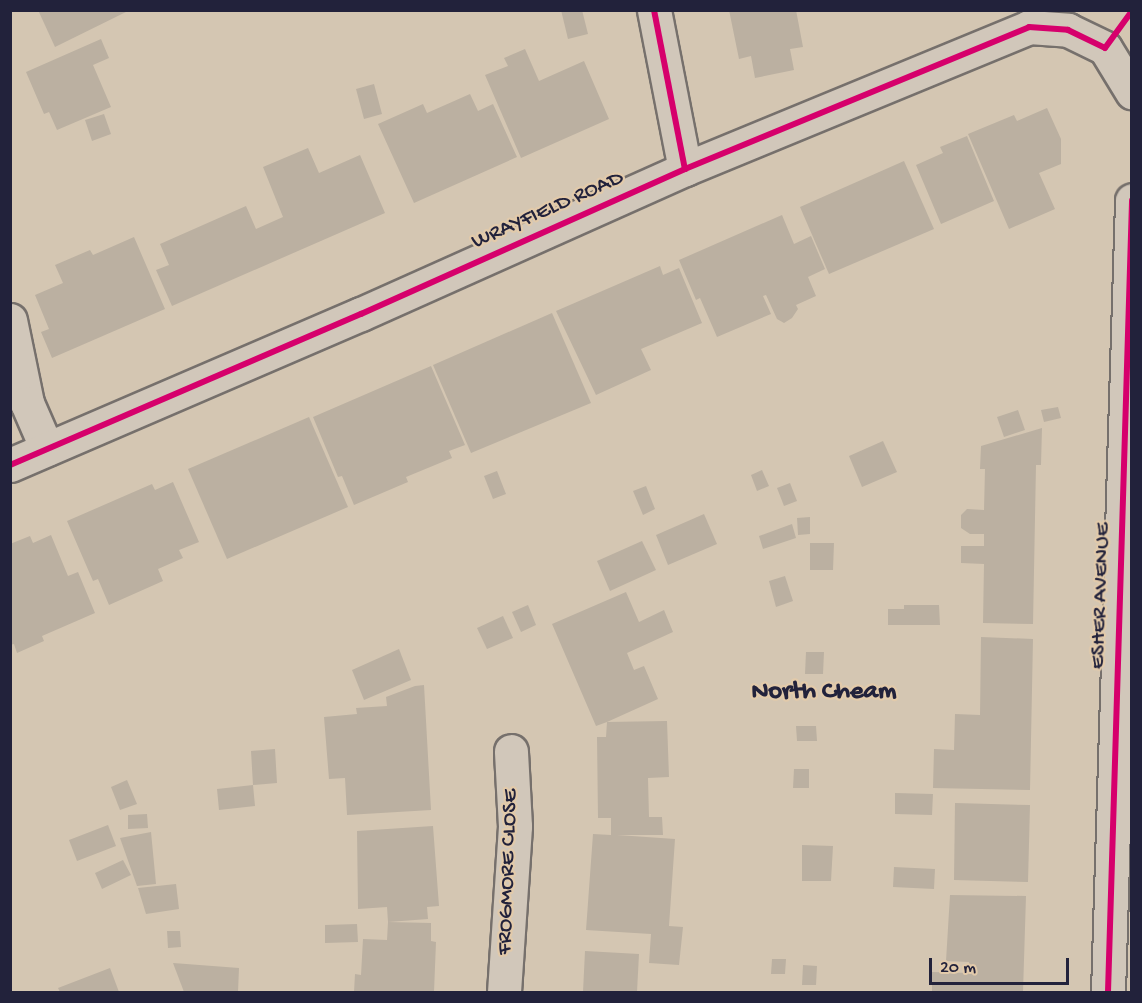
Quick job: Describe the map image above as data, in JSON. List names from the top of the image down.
{
  "streets": {
    "street": ["WRAYFIELD ROAD", "ESHER AVENUE", "FROGMORE CLOSE"]
  },
  "districts": ["North Cheam"],
  "scale_bar": "20 m"
}
